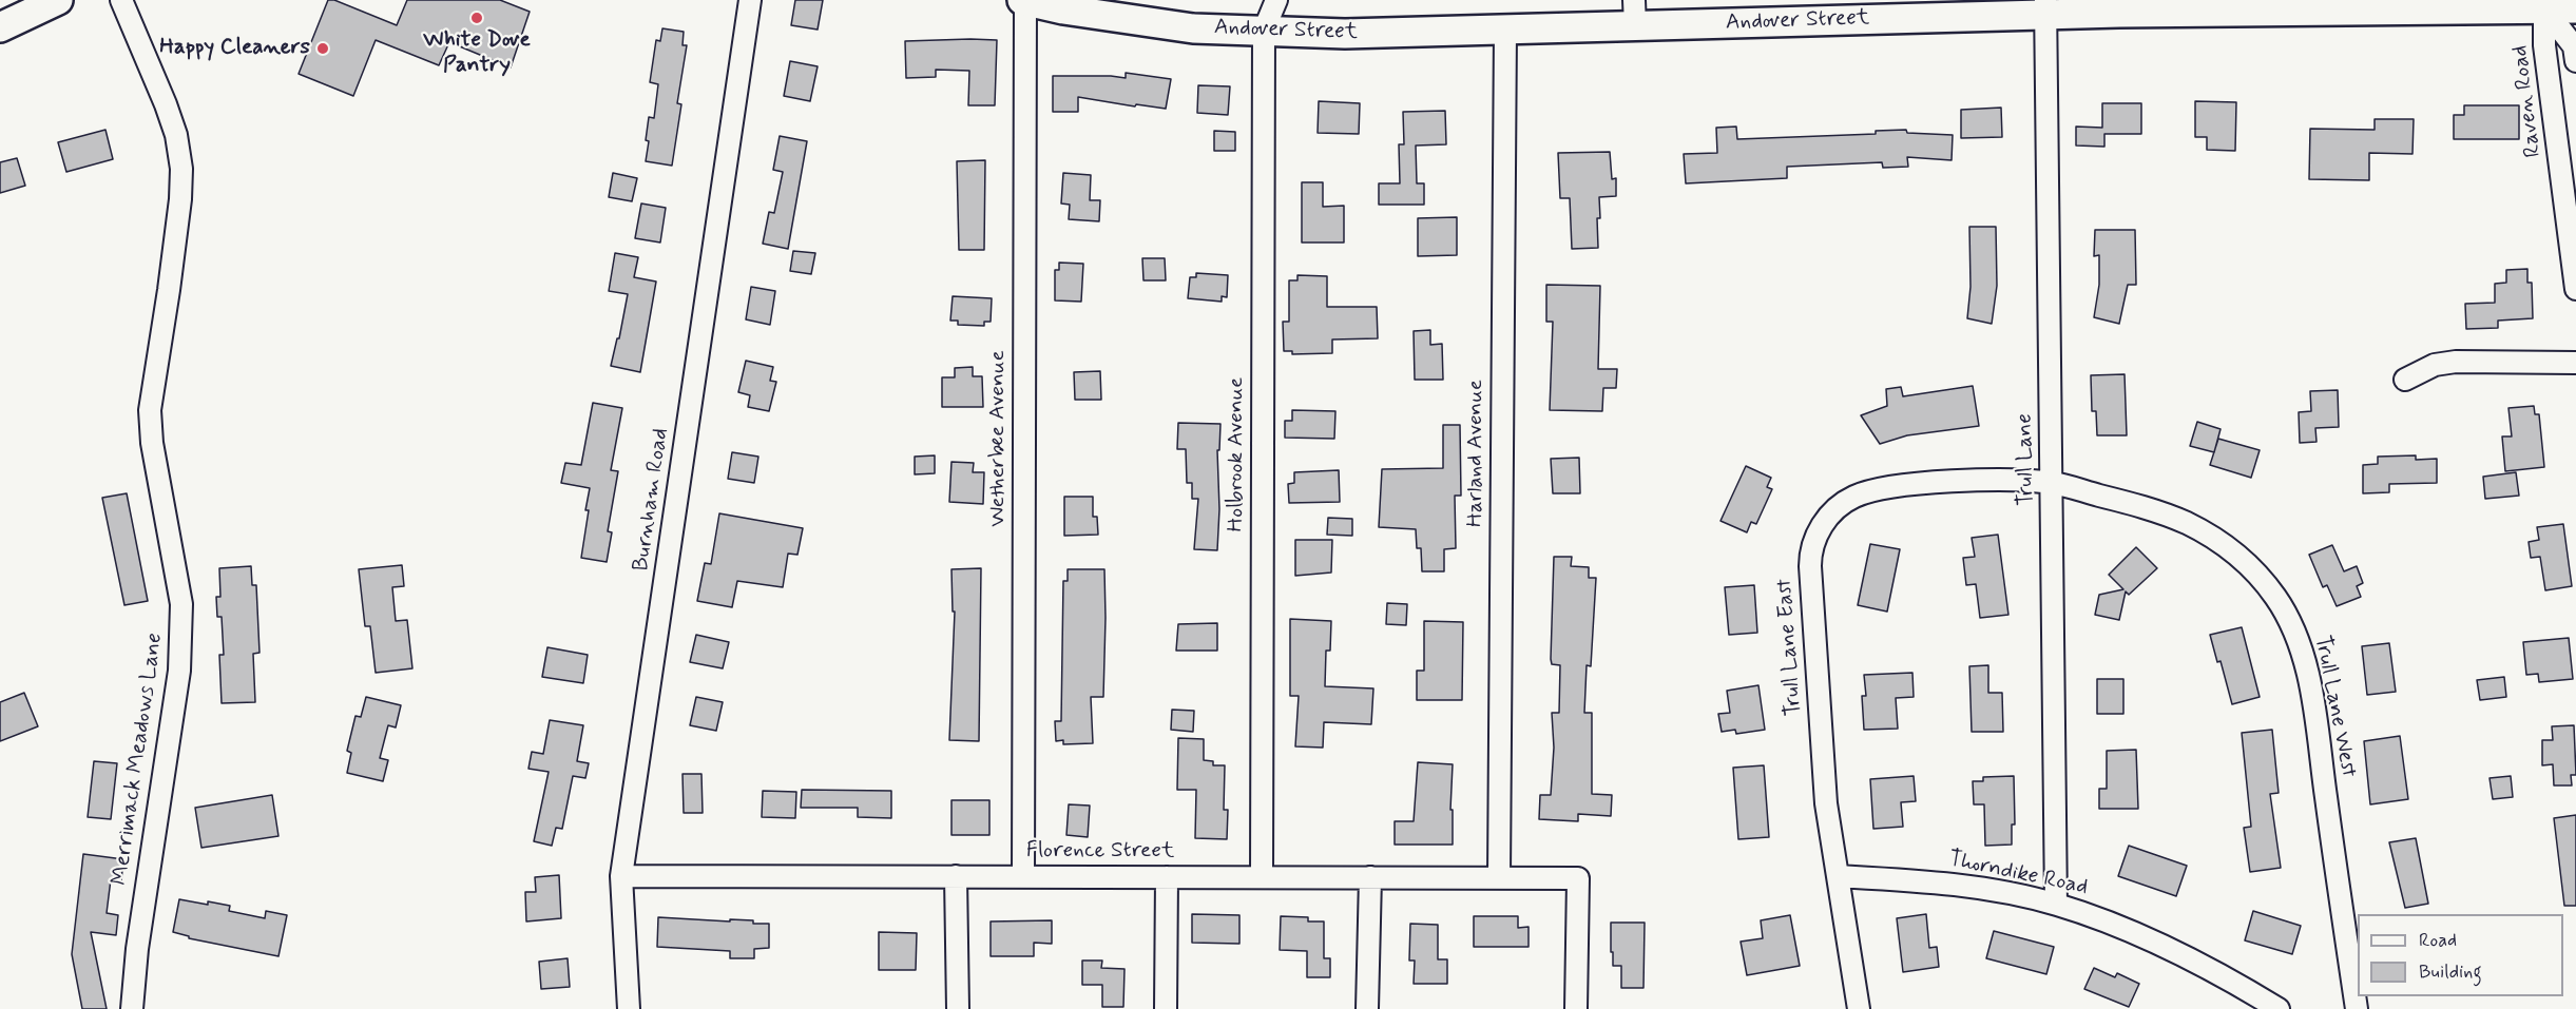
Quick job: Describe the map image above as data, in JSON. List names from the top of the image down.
{
  "streets": {
    "main road": ["Andover Street"],
    "street": [
      "Raven Road",
      "Wetherbee Avenue",
      "Harland Avenue",
      "Holbrook Avenue",
      "Trull Lane",
      "Burnham Road",
      "Trull Lane East",
      "Trull Lane West",
      "Merrimack Meadows Lane",
      "Florence Street",
      "Thorndike Road"
    ]
  },
  "crossings": [
    ["Andover Street", "Raven Road"],
    ["Andover Street", "Wetherbee Avenue"],
    ["Andover Street", "Harland Avenue"],
    ["Andover Street", "Holbrook Avenue"],
    ["Andover Street", "Trull Lane"],
    ["Wetherbee Avenue", "Florence Street"],
    ["Harland Avenue", "Florence Street"],
    ["Holbrook Avenue", "Florence Street"],
    ["Trull Lane", "Trull Lane East"],
    ["Trull Lane", "Trull Lane West"],
    ["Trull Lane", "Thorndike Road"],
    ["Burnham Road", "Florence Street"],
    ["Trull Lane East", "Trull Lane West"],
    ["Trull Lane East", "Thorndike Road"]
  ],
  "places": ["White Dove Pantry", "Happy Cleaners"],
  "legend": ["Road", "Building"]
}
